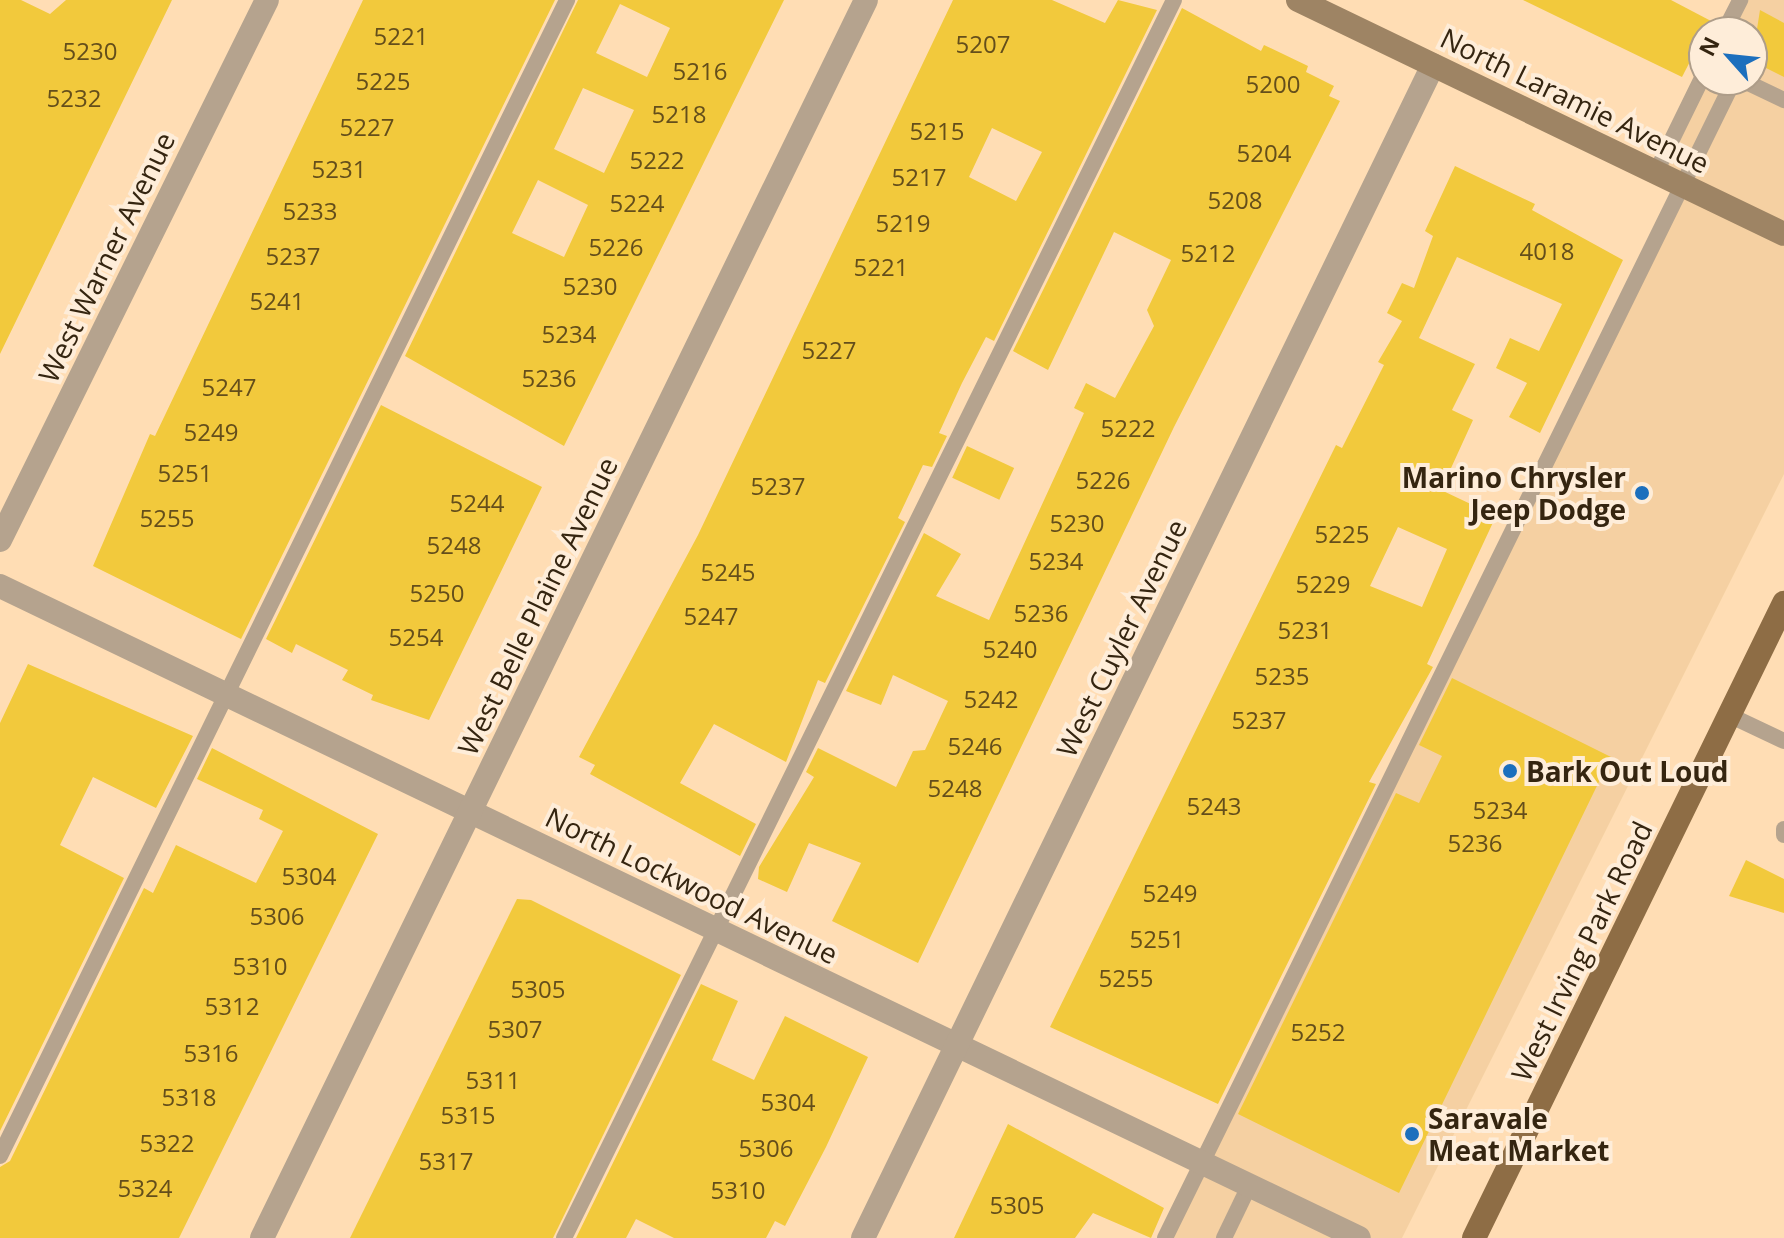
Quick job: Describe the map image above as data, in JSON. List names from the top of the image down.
{
  "streets": {
    "main road": ["West Irving Park Road"],
    "street": [
      "North Laramie Avenue",
      "West Warner Avenue",
      "West Belle Plaine Avenue",
      "West Cuyler Avenue",
      "North Lockwood Avenue"
    ]
  },
  "crossings": [
    ["North Laramie Avenue", "West Cuyler Avenue"],
    ["West Belle Plaine Avenue", "North Lockwood Avenue"],
    ["West Cuyler Avenue", "North Lockwood Avenue"]
  ],
  "places": ["Marino Chrysler Jeep Dodge", "Bark Out Loud", "Saravale Meat Market"],
  "house_numbers": [
    "5221",
    "5207",
    "5230",
    "5216",
    "5225",
    "5200",
    "5232",
    "5218",
    "5227",
    "5215",
    "5204",
    "5222",
    "5231",
    "5217",
    "5208",
    "5224",
    "5233",
    "5219",
    "5226",
    "4018",
    "5212",
    "5237",
    "5221",
    "5230",
    "5241",
    "5234",
    "5227",
    "5236",
    "5247",
    "5222",
    "5249",
    "5251",
    "5226",
    "5237",
    "5244",
    "5255",
    "5230",
    "5225",
    "5248",
    "5234",
    "5245",
    "5229",
    "5250",
    "5236",
    "5247",
    "5231",
    "5254",
    "5240",
    "5235",
    "5242",
    "5237",
    "5246",
    "5248",
    "5243",
    "5234",
    "5236",
    "5304",
    "5249",
    "5306",
    "5251",
    "5310",
    "5255",
    "5305",
    "5312",
    "5307",
    "5252",
    "5316",
    "5311",
    "5318",
    "5304",
    "5315",
    "5322",
    "5306",
    "5317",
    "5324",
    "5310",
    "5305"
  ],
  "north": "top left"
}
